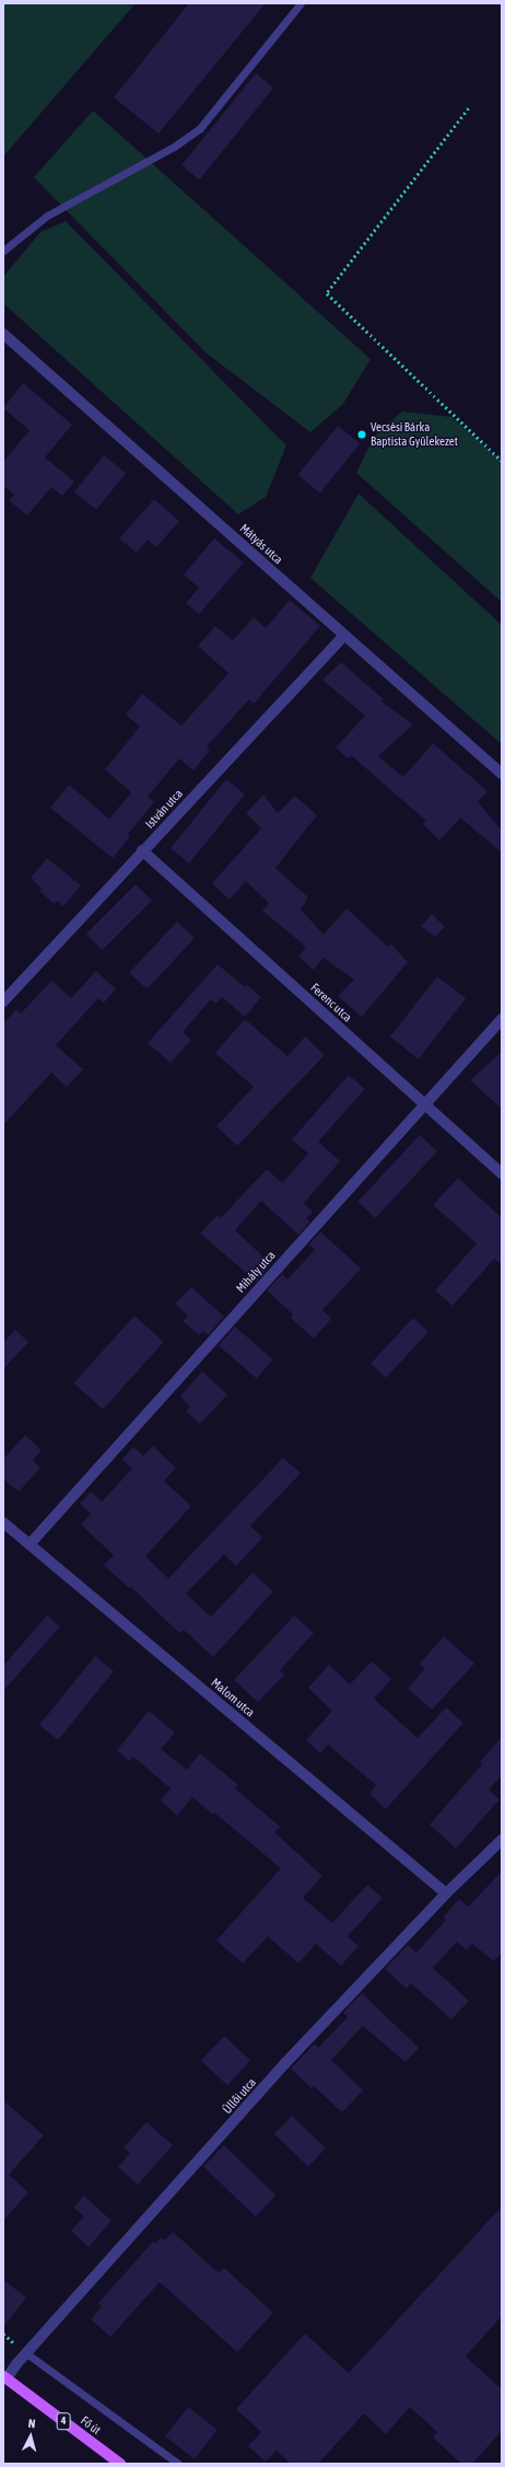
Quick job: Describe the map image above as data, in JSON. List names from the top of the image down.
{
  "streets": {
    "main road": ["4", "Fő út"],
    "street": [
      "Mátyás utca",
      "István utca",
      "Ferenc utca",
      "Mihály utca",
      "Malom utca",
      "Üllői utca"
    ]
  },
  "crossings": [
    ["Mátyás utca", "István utca"],
    ["István utca", "Ferenc utca"],
    ["Ferenc utca", "Mihály utca"],
    ["Mihály utca", "Malom utca"],
    ["Malom utca", "Üllői utca"],
    ["Üllői utca", "Fő út"]
  ],
  "places": ["Vecsési Bárka Baptista Gyülekezet"],
  "north": "top"
}
